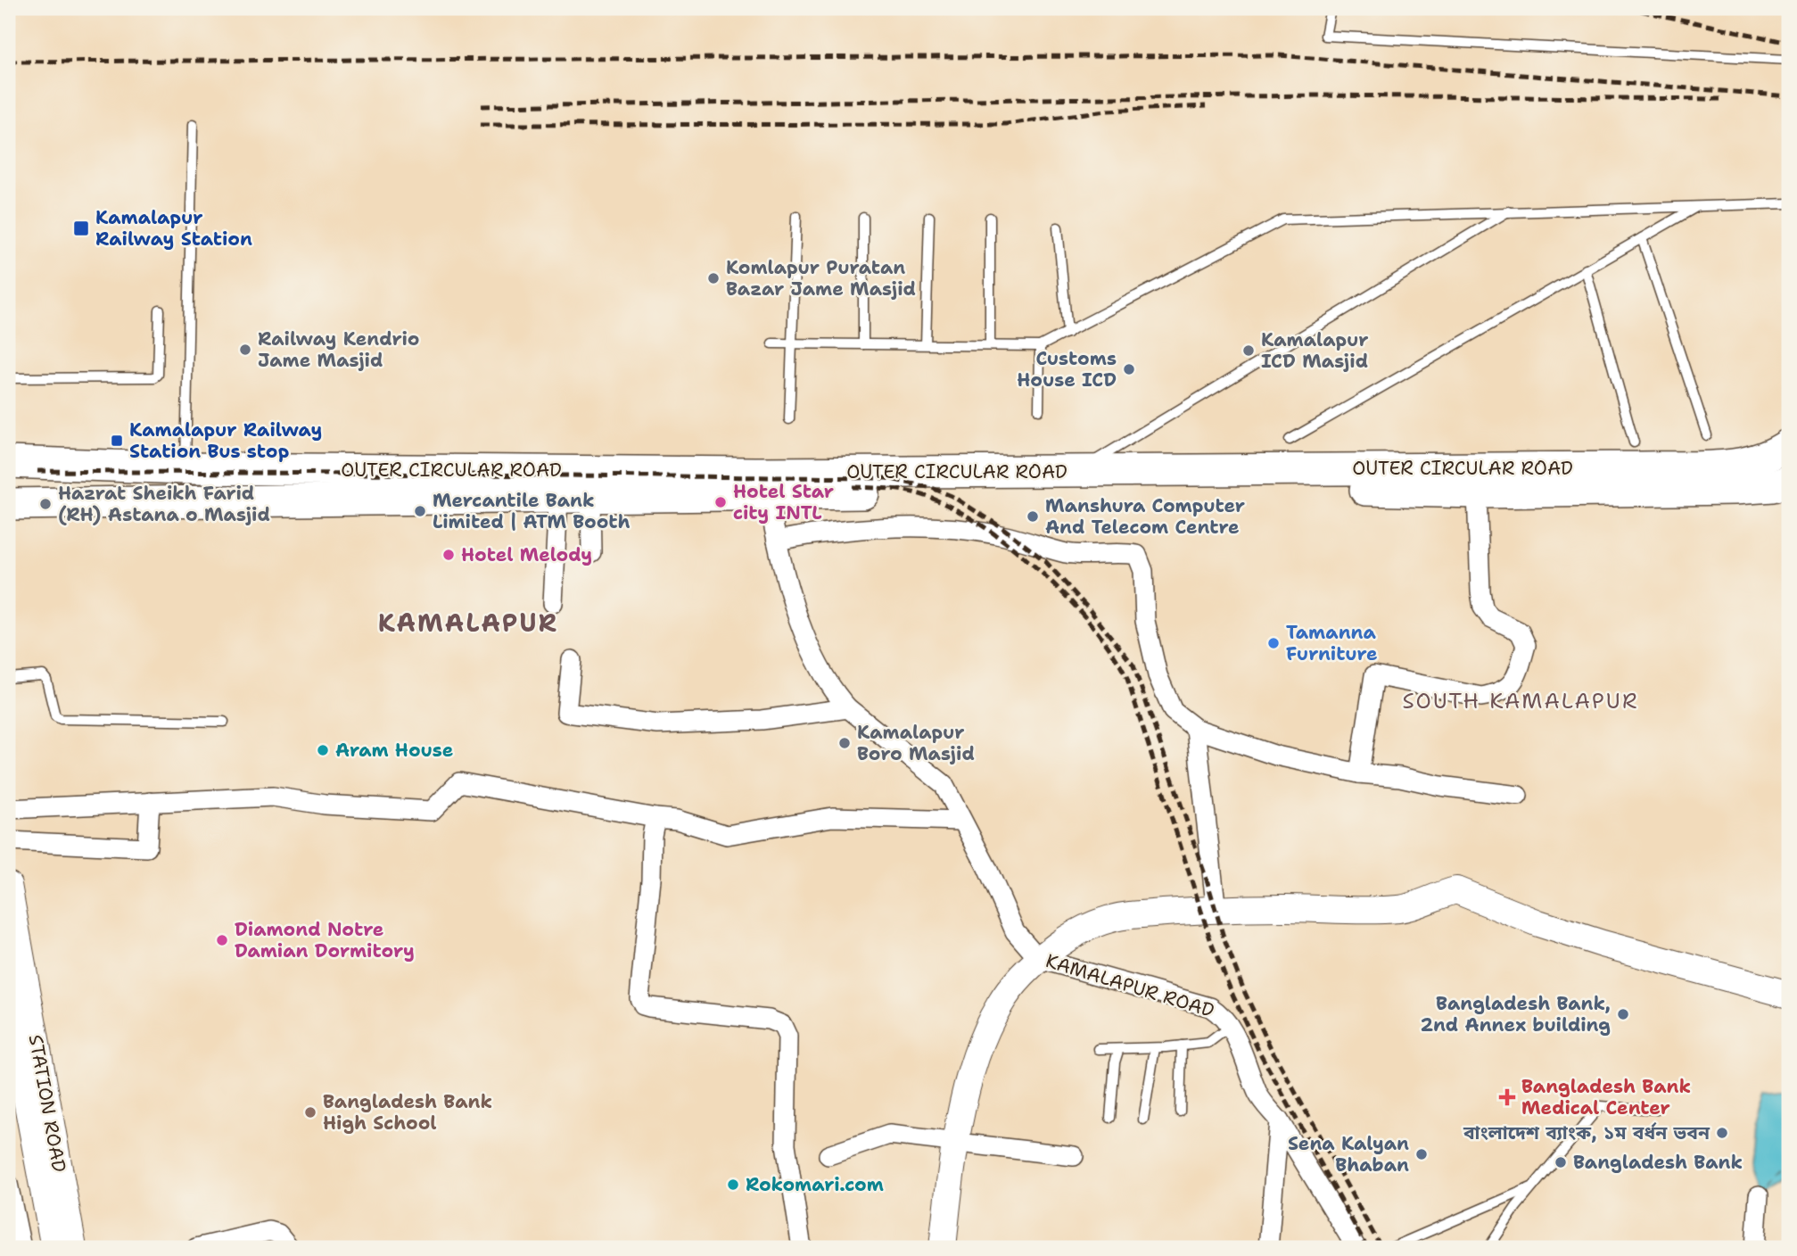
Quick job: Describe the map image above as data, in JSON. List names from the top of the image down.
{
  "streets": {
    "main road": ["OUTER CIRCULAR ROAD"],
    "street": ["KAMALAPUR ROAD", "STATION ROAD"]
  },
  "crossings": [
    ["OUTER CIRCULAR ROAD", "KAMALAPUR ROAD"]
  ],
  "districts": ["KAMALAPUR", "SOUTH KAMALAPUR"],
  "places": {
    "transit": ["Kamalapur Railway Station", "Kamalapur Railway Station Bus stop"],
    "other": [
      "Komlapur Puratan Bazar Jame Masjid",
      "Railway Kendrio Jame Masjid",
      "Kamalapur ICD Masjid",
      "Customs House ICD",
      "Hotel Star city INTL",
      "Hazrat Sheikh Farid (RH) Astana o Masjid",
      "Mercantile Bank Limited | ATM Booth",
      "Manshura Computer And Telecom Centre",
      "Hotel Melody",
      "Tamanna Furniture",
      "Kamalapur Boro Masjid",
      "Aram House",
      "Diamond Notre Damian Dormitory",
      "Bangladesh Bank, 2nd Annex building",
      "Bangladesh Bank High School",
      "বাংলাদেশ ব্যাংক, ১ম বর্ধন ভবন",
      "Sena Kalyan Bhaban",
      "Bangladesh Bank",
      "Rokomari.com"
    ],
    "health": ["Bangladesh Bank Medical Center"]
  }
}
